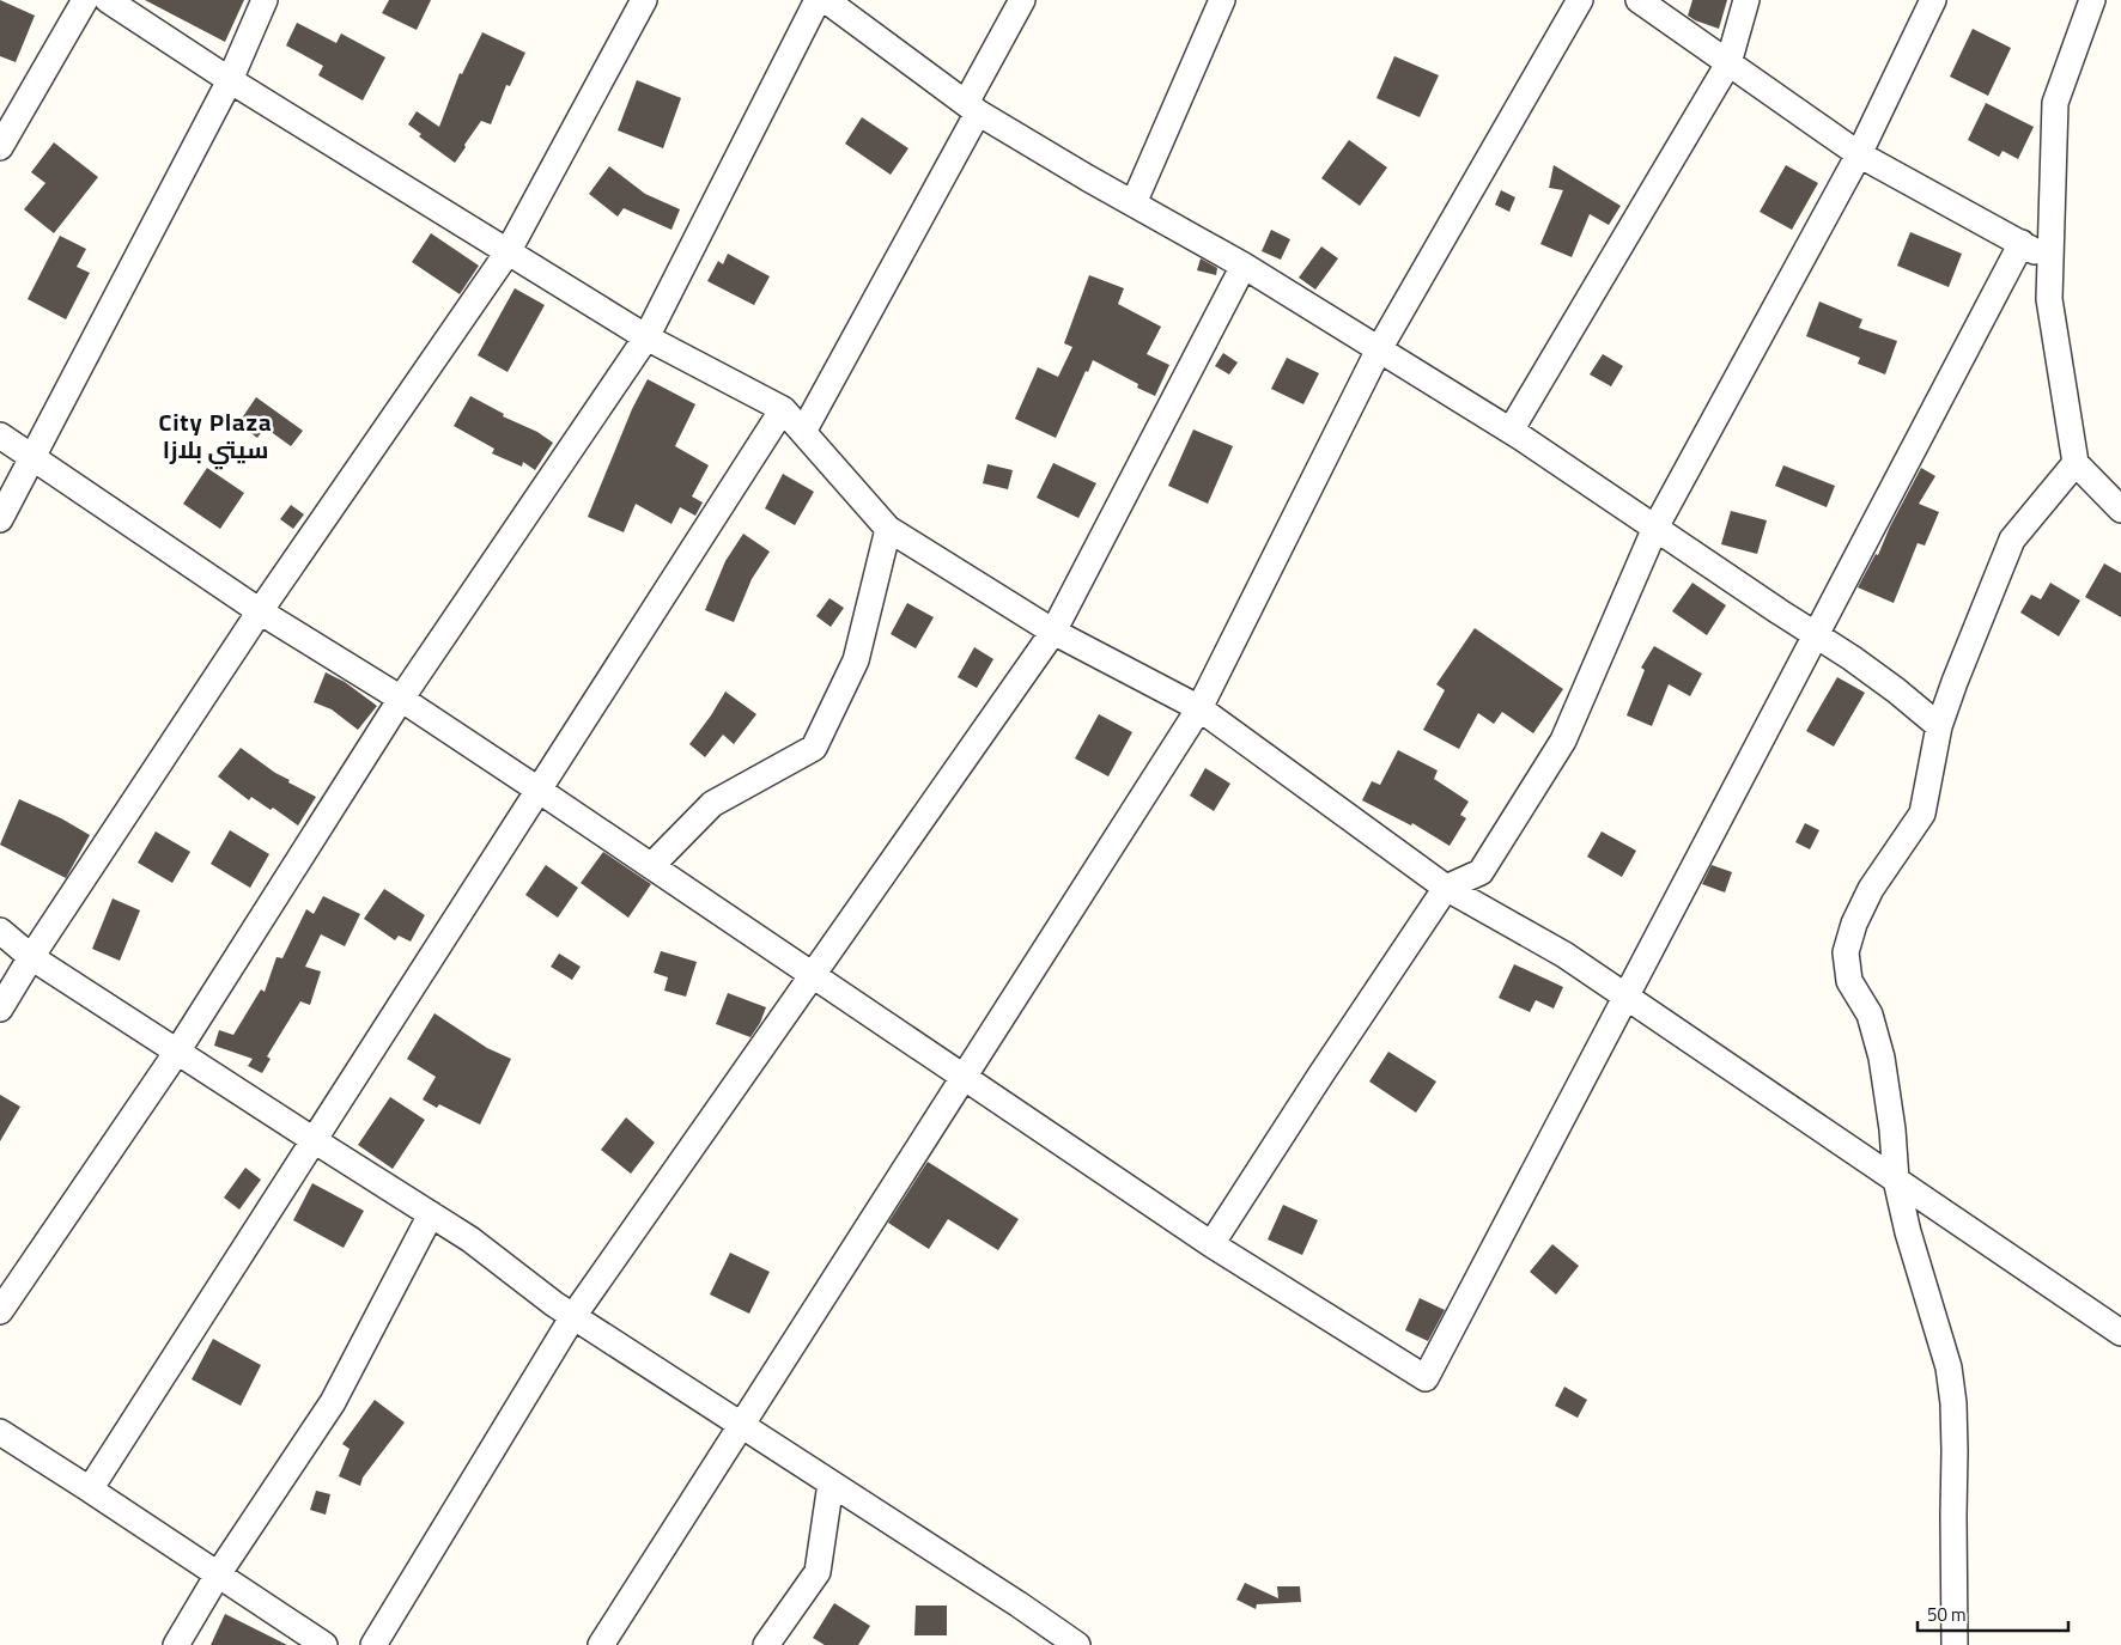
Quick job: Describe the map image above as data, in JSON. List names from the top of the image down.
{
  "districts": ["City Plaza سيتي بلازا"],
  "scale_bar": "50 m"
}
